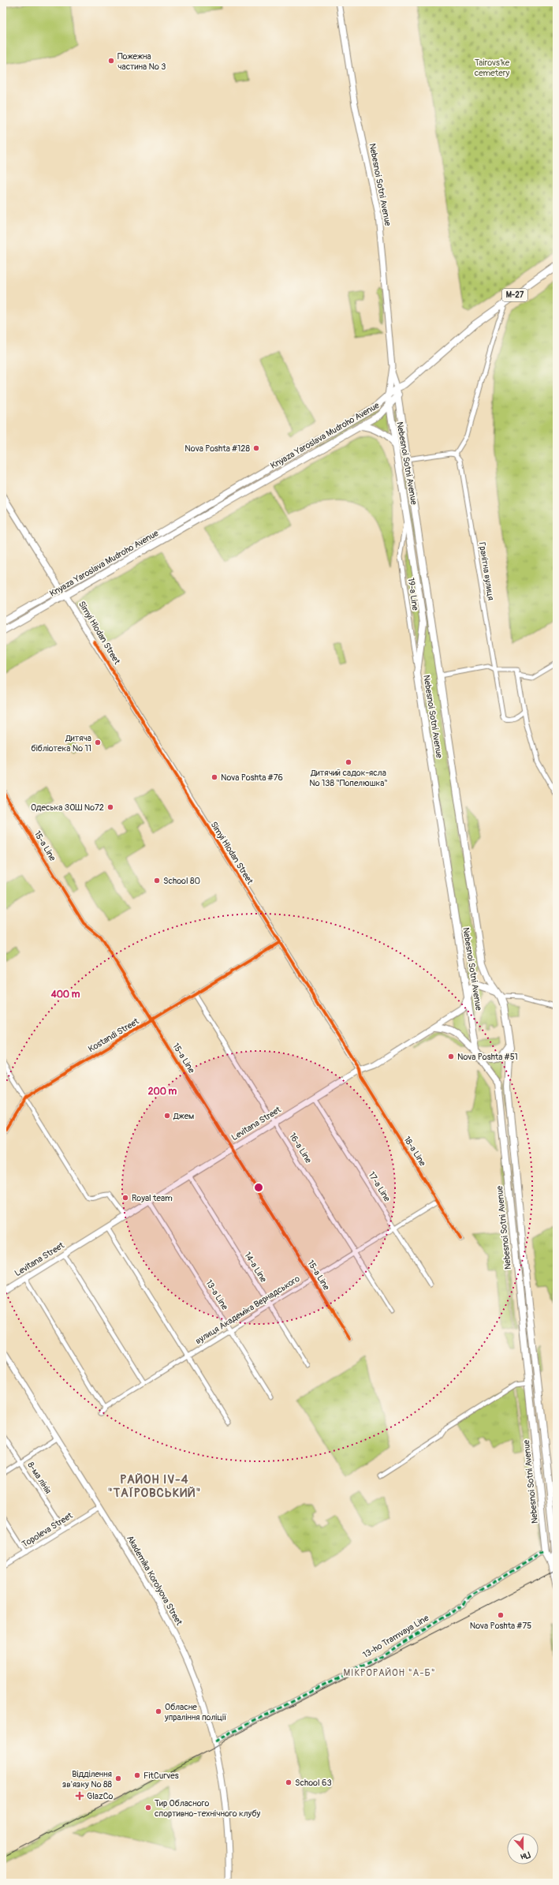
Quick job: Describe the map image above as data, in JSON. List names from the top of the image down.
{
  "streets": {
    "main road": [
      "Nebesnoi Sotni Avenue",
      "М-27",
      "Knyaza Yaroslava Mudroho Avenue",
      "Simyi Hlodan Street",
      "Levitana Street",
      "Akademika Korolyova Street"
    ],
    "street": [
      "Гранітна вулиця",
      "19-a Line",
      "15-a Line",
      "Kostandi Street",
      "16-a Line",
      "18-a Line",
      "17-a Line",
      "14-a Line",
      "13-a Line",
      "вулиця Академіка Вернадського",
      "8-ма лінія",
      "Topoleva Street",
      "13-ho Tramvaya Line"
    ]
  },
  "crossings": [
    ["Nebesnoi Sotni Avenue", "Knyaza Yaroslava Mudroho Avenue"],
    ["Nebesnoi Sotni Avenue", "19-a Line"],
    ["Nebesnoi Sotni Avenue", "Levitana Street"],
    ["Nebesnoi Sotni Avenue", "13-ho Tramvaya Line"],
    ["М-27", "Knyaza Yaroslava Mudroho Avenue"],
    ["Knyaza Yaroslava Mudroho Avenue", "Simyi Hlodan Street"],
    ["Simyi Hlodan Street", "Kostandi Street"],
    ["Simyi Hlodan Street", "Levitana Street"],
    ["Simyi Hlodan Street", "18-a Line"],
    ["15-a Line", "Kostandi Street"],
    ["15-a Line", "Levitana Street"],
    ["15-a Line", "вулиця Академіка Вернадського"],
    ["Kostandi Street", "16-a Line"],
    ["Levitana Street", "16-a Line"],
    ["Levitana Street", "18-a Line"],
    ["Levitana Street", "17-a Line"],
    ["Levitana Street", "14-a Line"],
    ["Levitana Street", "13-a Line"],
    ["16-a Line", "вулиця Академіка Вернадського"],
    ["18-a Line", "вулиця Академіка Вернадського"],
    ["17-a Line", "вулиця Академіка Вернадського"],
    ["14-a Line", "вулиця Академіка Вернадського"],
    ["13-a Line", "вулиця Академіка Вернадського"],
    ["8-ма лінія", "Topoleva Street"],
    ["Topoleva Street", "Akademika Korolyova Street"],
    ["Akademika Korolyova Street", "13-ho Tramvaya Line"]
  ],
  "districts": ["РАЙОН IV-4 \"ТАЇРОВСЬКИЙ\"", "МІКРОРАЙОН \"А-Б\""],
  "parks": ["Tairovs'ke cemetery"],
  "places": {
    "other": [
      "Пожежна частина № 3",
      "Nova Poshta #128",
      "Дитяча бібліотека № 11",
      "Дитячий садок-ясла № 138 \"Попелюшка\"",
      "Nova Poshta #76",
      "Одеська ЗОШ №72",
      "School 80",
      "Nova Poshta #51",
      "Джем",
      "Royal team",
      "Nova Poshta #75",
      "Обласне упраління поліції",
      "FitCurves",
      "Відділення зв'язку № 88",
      "School 63",
      "Тир Обласного спортивно-технічного клубу"
    ],
    "health": ["GlazCo"]
  },
  "north": "bottom",
  "rings": ["400 m", "200 m"]
}
